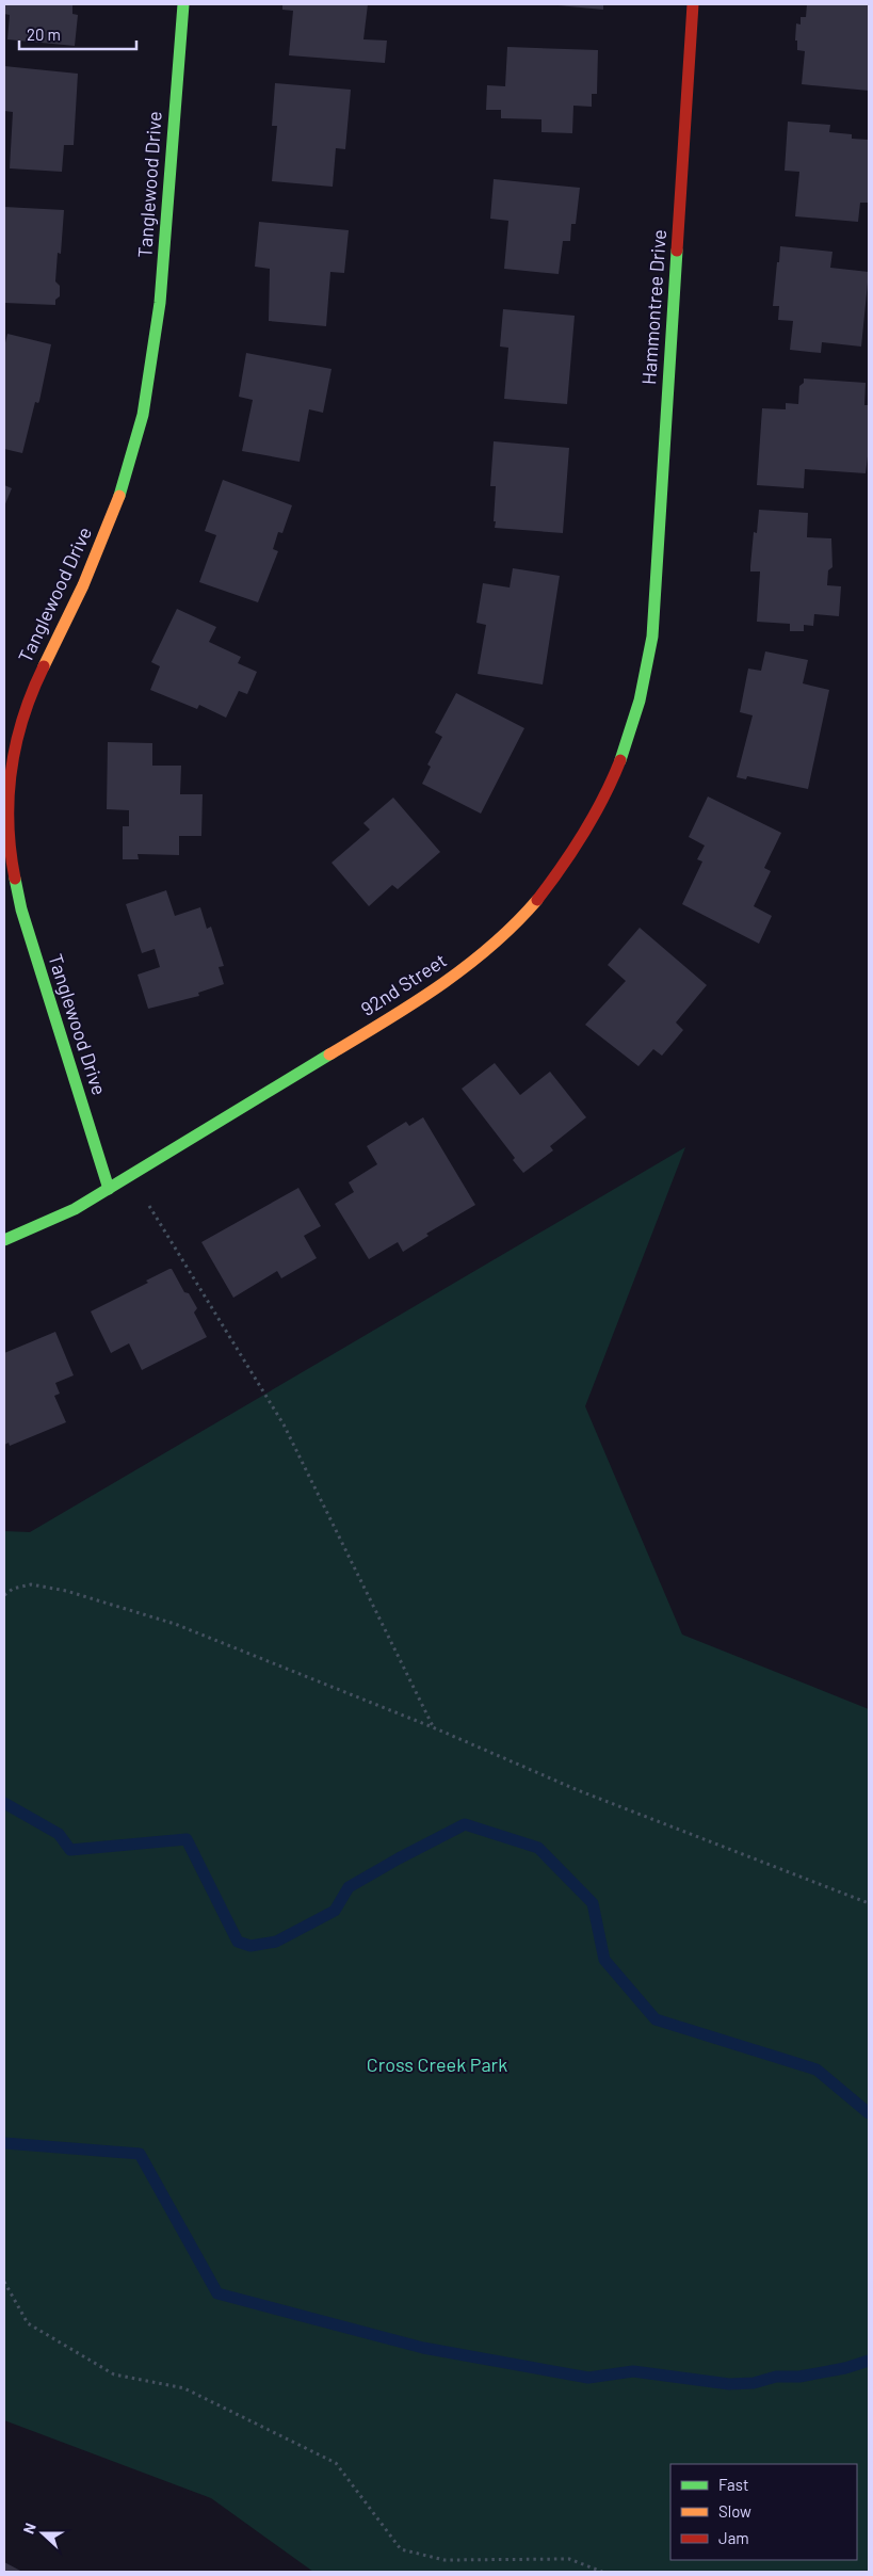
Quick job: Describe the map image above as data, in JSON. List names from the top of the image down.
{
  "streets": {
    "street": ["Tanglewood Drive", "Hammontree Drive", "92nd Street"]
  },
  "crossings": [
    ["Tanglewood Drive", "92nd Street"],
    ["Hammontree Drive", "92nd Street"]
  ],
  "parks": ["Cross Creek Park"],
  "legend": ["Fast", "Slow", "Jam"],
  "scale_bar": "20 m",
  "north": "left"
}
